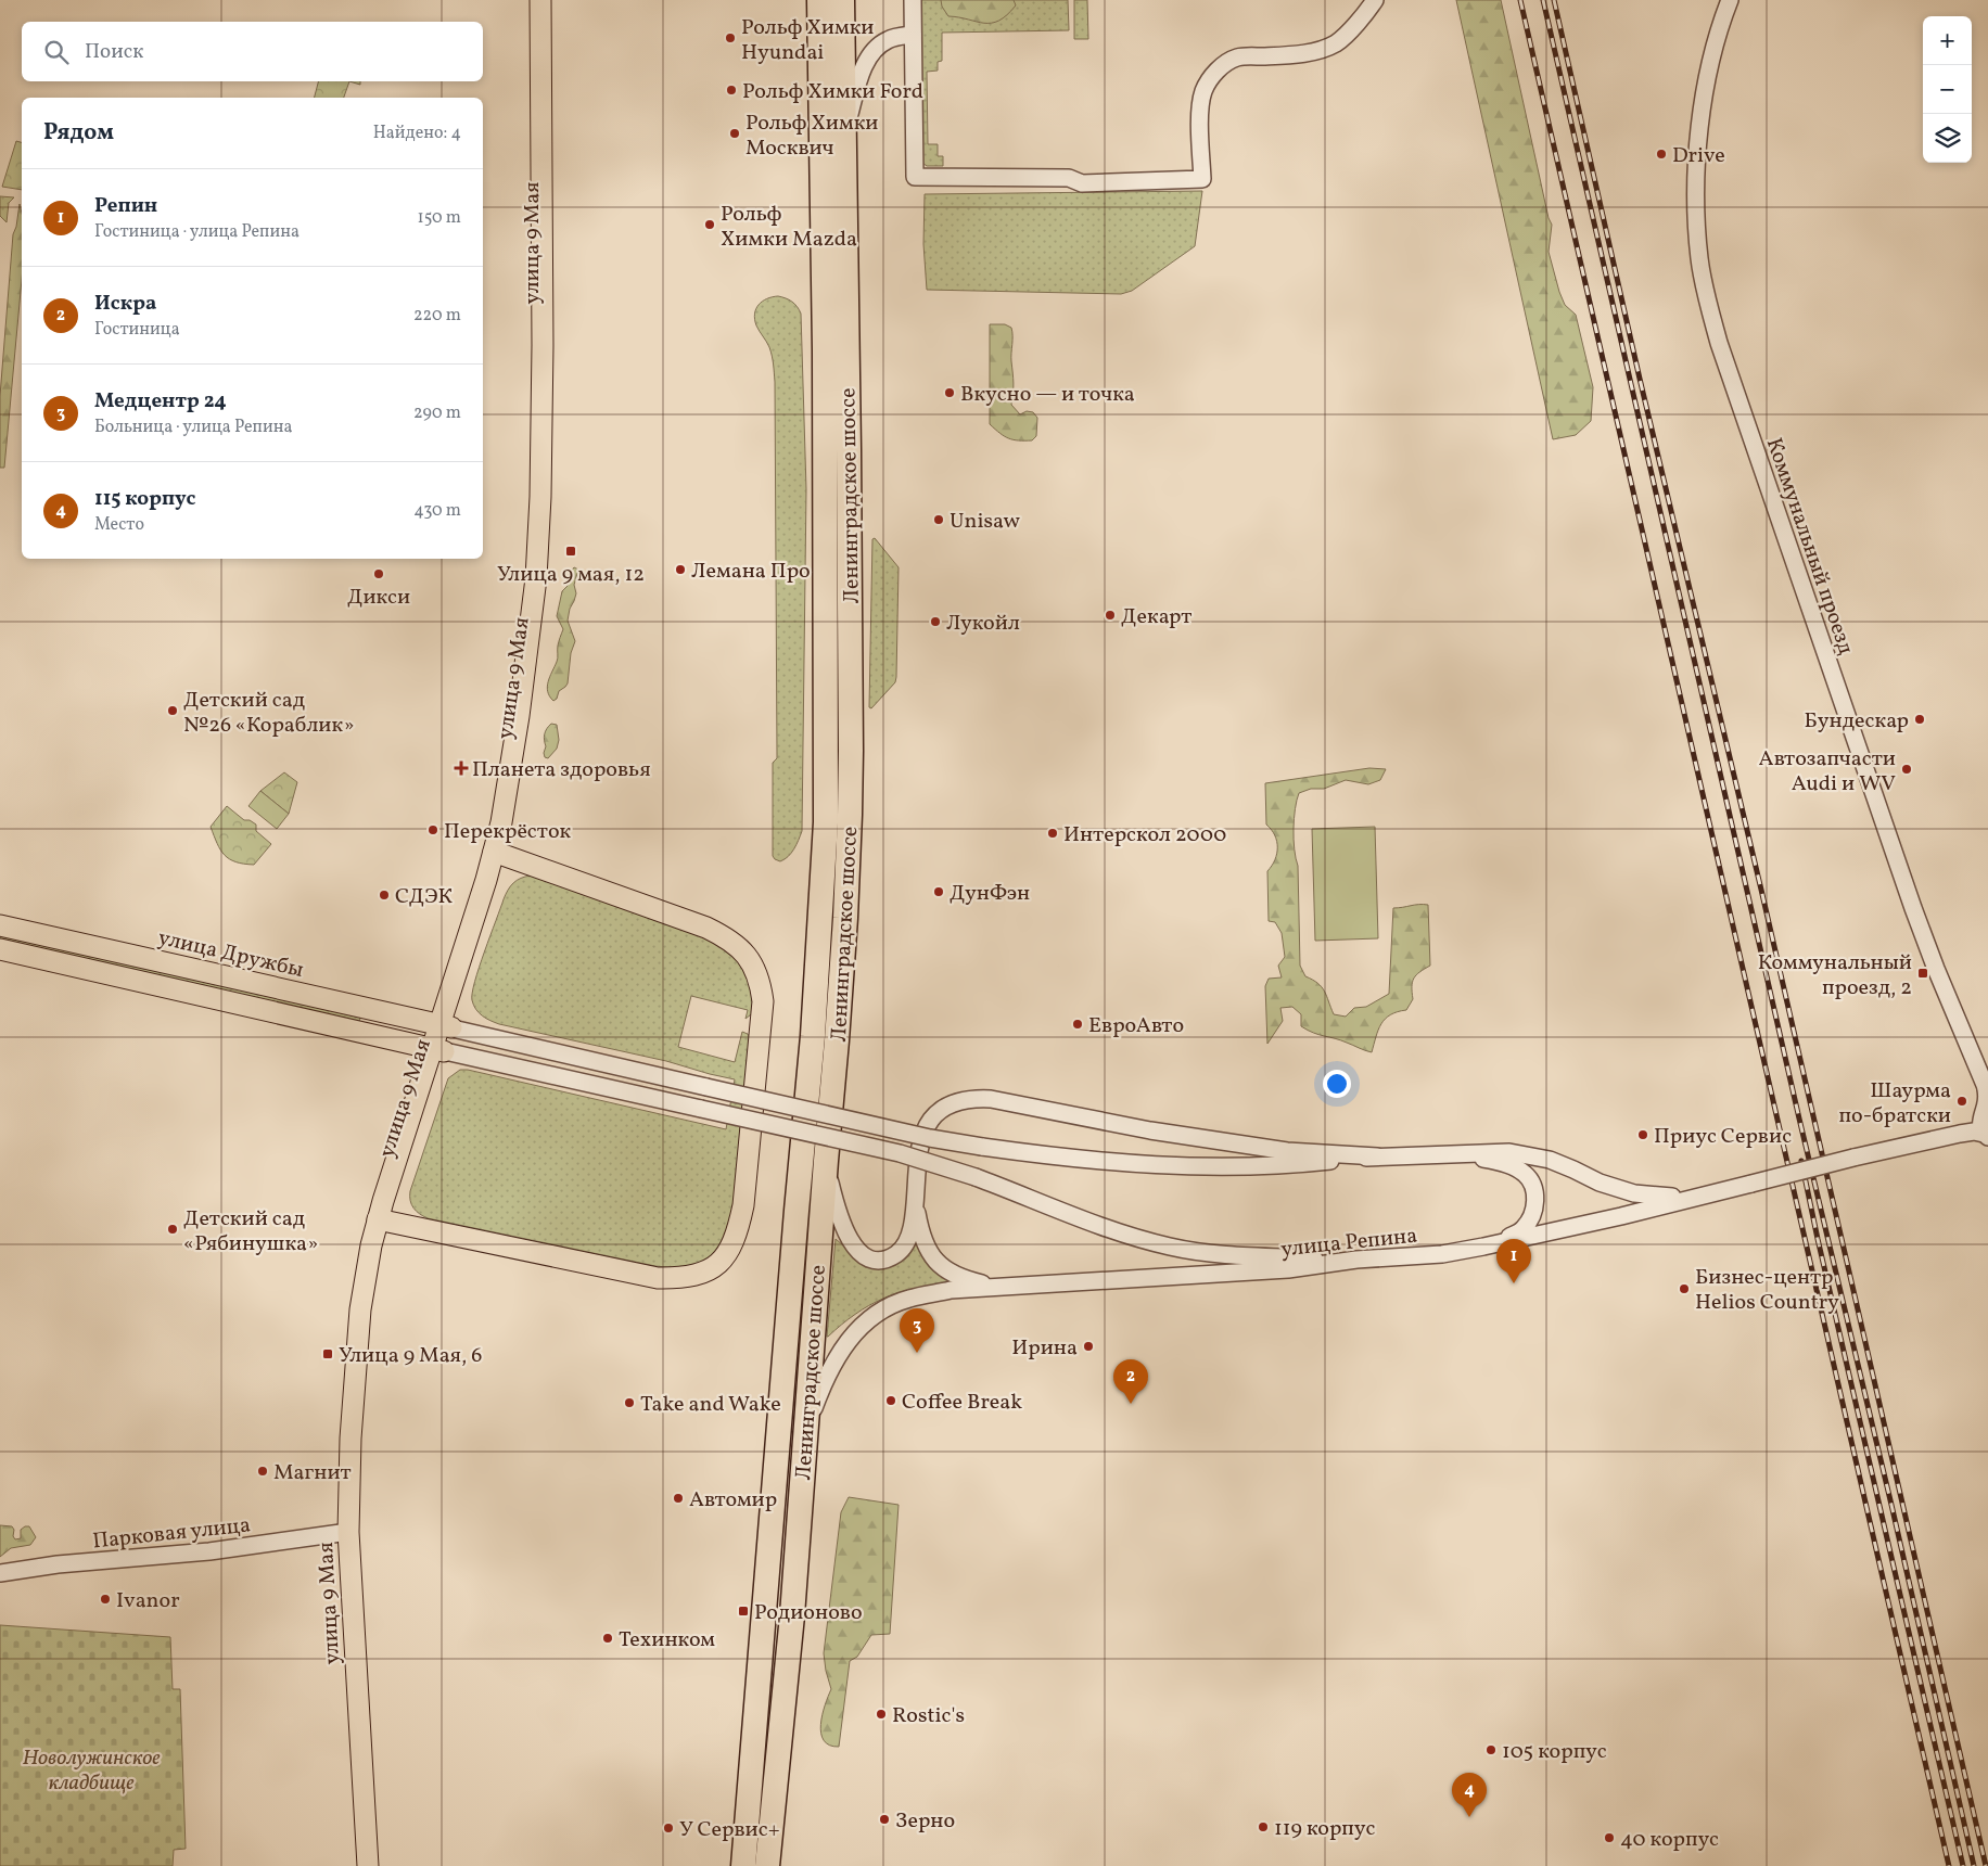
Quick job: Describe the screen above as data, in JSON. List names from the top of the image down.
{
  "streets": {
    "highway": ["Ленинградское шоссе"],
    "main road": ["улица 9 Мая", "улица Дружбы"],
    "street": ["Коммунальный проезд", "улица Репина", "Парковая улица"]
  },
  "crossings": [
    ["улица 9 Мая", "улица Дружбы"],
    ["улица 9 Мая", "Парковая улица"],
    ["Ленинградское шоссе", "улица Репина"],
    ["Коммунальный проезд", "улица Репина"]
  ],
  "parks": ["Новолужинское кладбище"],
  "places": {
    "other": [
      "Рольф Химки Hyundai",
      "Рольф Химки Ford",
      "Рольф Химки Москвич",
      "Drive",
      "Рольф Химки Mazda",
      "Вкусно — и точка",
      "Unisaw",
      "Лемана Про",
      "Дикси",
      "Декарт",
      "Лукойл",
      "Детский сад №26 «Кораблик»",
      "Бундескар",
      "Автозапчасти Audi и WV",
      "Перекрёсток",
      "Интерскол 2000",
      "ДунФэн",
      "СДЭК",
      "ЕвроАвто",
      "Шаурма по-братски",
      "Приус Сервис",
      "Детский сад «Рябинушка»",
      "Бизнес-центр Helios Country",
      "Ирина",
      "Coffee Break",
      "Take and Wake",
      "Магнит",
      "Автомир",
      "Ivanor",
      "Техинком",
      "Rostic's",
      "105 корпус",
      "Зерно",
      "119 корпус",
      "У Сервис+",
      "40 корпус"
    ],
    "transit": [
      "Улица 9 мая, 12",
      "Коммунальный проезд, 2",
      "Улица 9 Мая, 6",
      "Родионово"
    ],
    "health": ["Планета здоровья"]
  },
  "page": {
    "map_buttons": ["+", "−"],
    "search": "Поиск",
    "heading": ["Рядом", "Найдено: 4"],
    "list": [
      {
        "mark": "1",
        "name": "Репин",
        "note": "Гостиница · улица Репина",
        "value": "150 m"
      },
      {
        "mark": "2",
        "name": "Искра",
        "note": "Гостиница",
        "value": "220 m"
      },
      {
        "mark": "3",
        "name": "Медцентр 24",
        "note": "Больница · улица Репина",
        "value": "290 m"
      },
      {
        "mark": "4",
        "name": "115 корпус",
        "note": "Место",
        "value": "430 m"
      }
    ],
    "pins": [
      "1",
      "3",
      "2",
      "4"
    ]
  }
}
